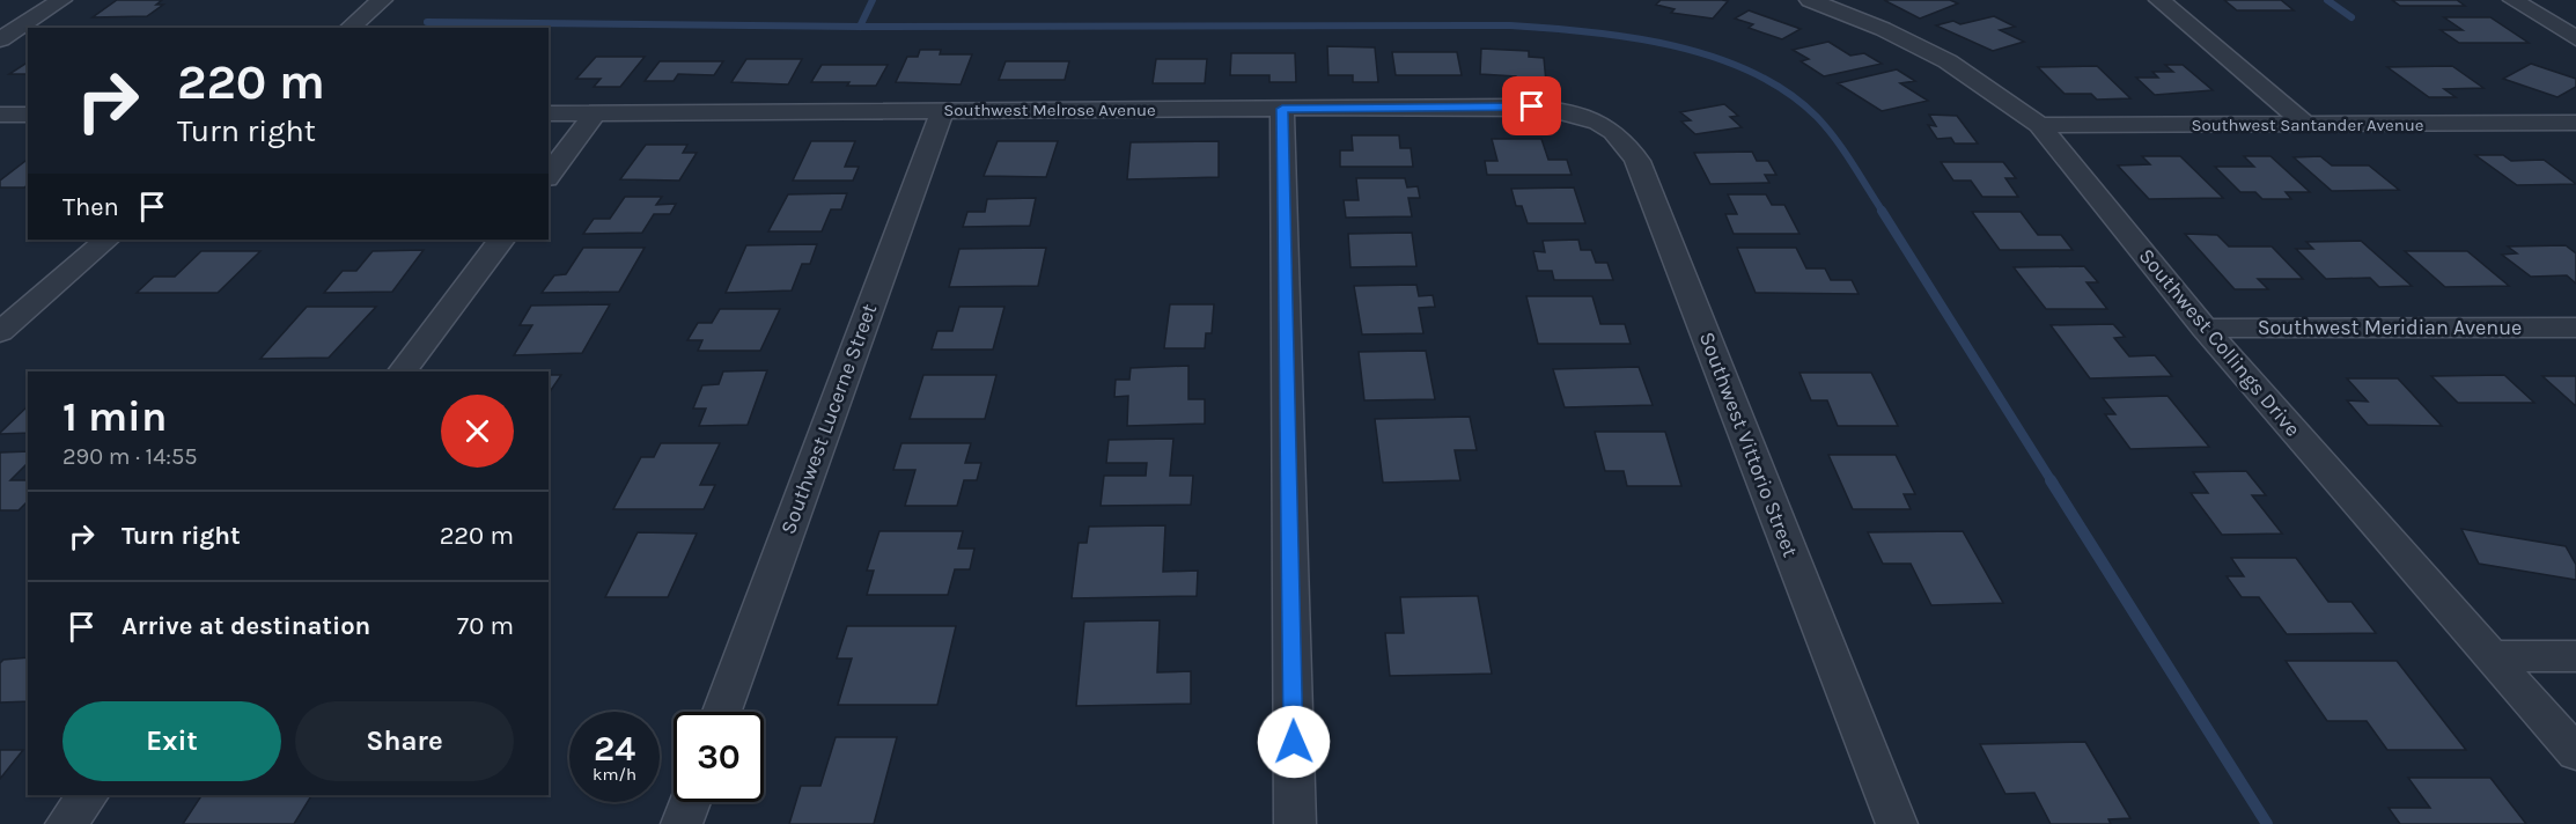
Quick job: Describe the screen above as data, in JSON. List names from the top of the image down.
{
  "streets": {
    "street": [
      "Southwest Melrose Avenue",
      "Southwest Santander Avenue",
      "Southwest Meridian Avenue",
      "Southwest Collings Drive",
      "Southwest Lucerne Street",
      "Southwest Vittorio Street"
    ]
  },
  "crossings": [
    ["Southwest Melrose Avenue", "Southwest Lucerne Street"],
    ["Southwest Melrose Avenue", "Southwest Vittorio Street"],
    ["Southwest Santander Avenue", "Southwest Collings Drive"],
    ["Southwest Meridian Avenue", "Southwest Collings Drive"]
  ],
  "page": {
    "turn": ["220 m", "Turn right"],
    "then": "Then",
    "heading": ["1 min", "290 m · 14:55"],
    "list": [
      {
        "name": "Turn right",
        "value": "220 m"
      },
      {
        "name": "Arrive at destination",
        "value": "70 m"
      }
    ],
    "buttons": ["Exit", "Share"],
    "speed": "24 km/h",
    "limit": "30"
  }
}
